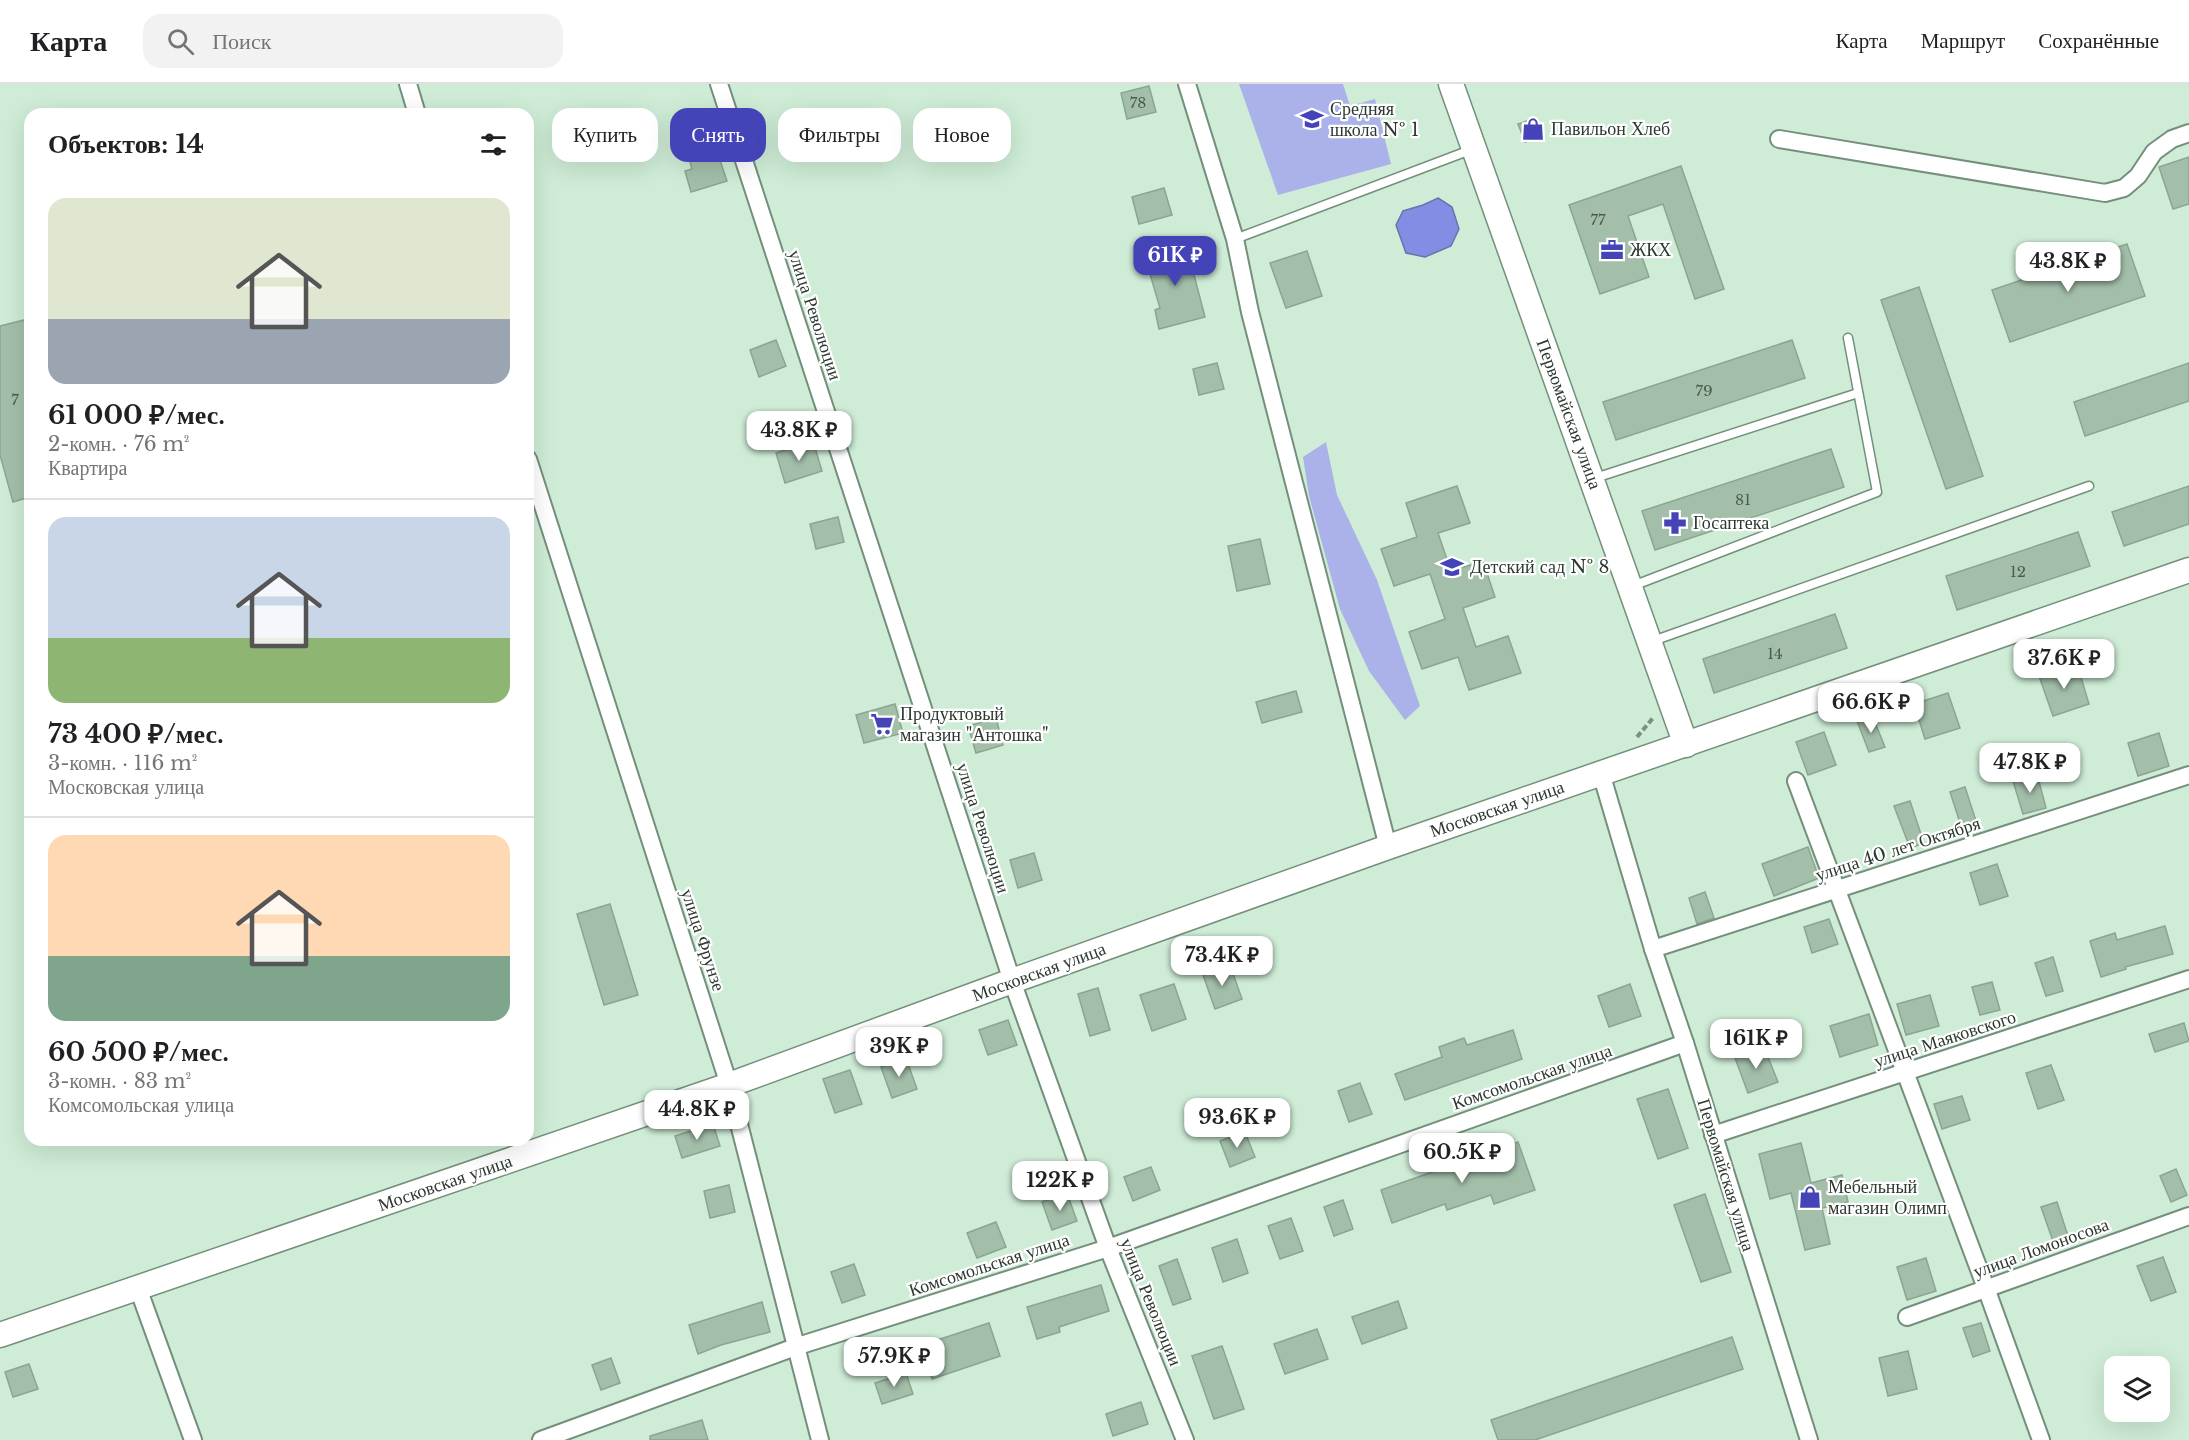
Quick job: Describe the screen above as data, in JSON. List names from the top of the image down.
{
  "streets": {
    "street": [
      "улица Революции",
      "Первомайская улица",
      "Московская улица",
      "улица 40 лет Октября",
      "улица Фрунзе",
      "улица Маяковского",
      "Комсомольская улица",
      "улица Ломоносова"
    ]
  },
  "crossings": [
    ["улица Революции", "Московская улица"],
    ["улица Революции", "Комсомольская улица"],
    ["Первомайская улица", "Московская улица"],
    ["Первомайская улица", "улица 40 лет Октября"],
    ["Первомайская улица", "улица Маяковского"],
    ["Первомайская улица", "Комсомольская улица"],
    ["Московская улица", "улица Фрунзе"],
    ["улица Фрунзе", "Комсомольская улица"]
  ],
  "places": {
    "school or university": ["Средняя школа № 1", "Детский сад № 8"],
    "shop": ["Павильон Хлеб", "Мебельный магазин Олимп"],
    "office": ["ЖКХ"],
    "pharmacy": ["Госаптека"],
    "supermarket": ["Продуктовый магазин \"Антошка\""]
  },
  "house_numbers": [
    "78",
    "77",
    "79",
    "7",
    "81",
    "12",
    "14"
  ],
  "page": {
    "header": "Карта",
    "search": "Поиск",
    "nav": ["Карта", "Маршрут", "Сохранённые"],
    "chip": [
      "Купить",
      "Снять",
      "Фильтры",
      "Новое"
    ],
    "heading": "Объектов: 14",
    "list": [
      {
        "name": "61 000 ₽/мес.",
        "note": "2-комн. · 76 m² · Квартира"
      },
      {
        "name": "73 400 ₽/мес.",
        "note": "3-комн. · 116 m² · Московская улица"
      },
      {
        "name": "60 500 ₽/мес.",
        "note": "3-комн. · 83 m² · Комсомольская улица"
      }
    ],
    "price": [
      "61K ₽",
      "43.8K ₽",
      "43.8K ₽",
      "37.6K ₽",
      "66.6K ₽",
      "47.8K ₽",
      "73.4K ₽",
      "161K ₽",
      "39K ₽",
      "44.8K ₽",
      "93.6K ₽",
      "60.5K ₽",
      "122K ₽",
      "57.9K ₽"
    ]
  }
}
